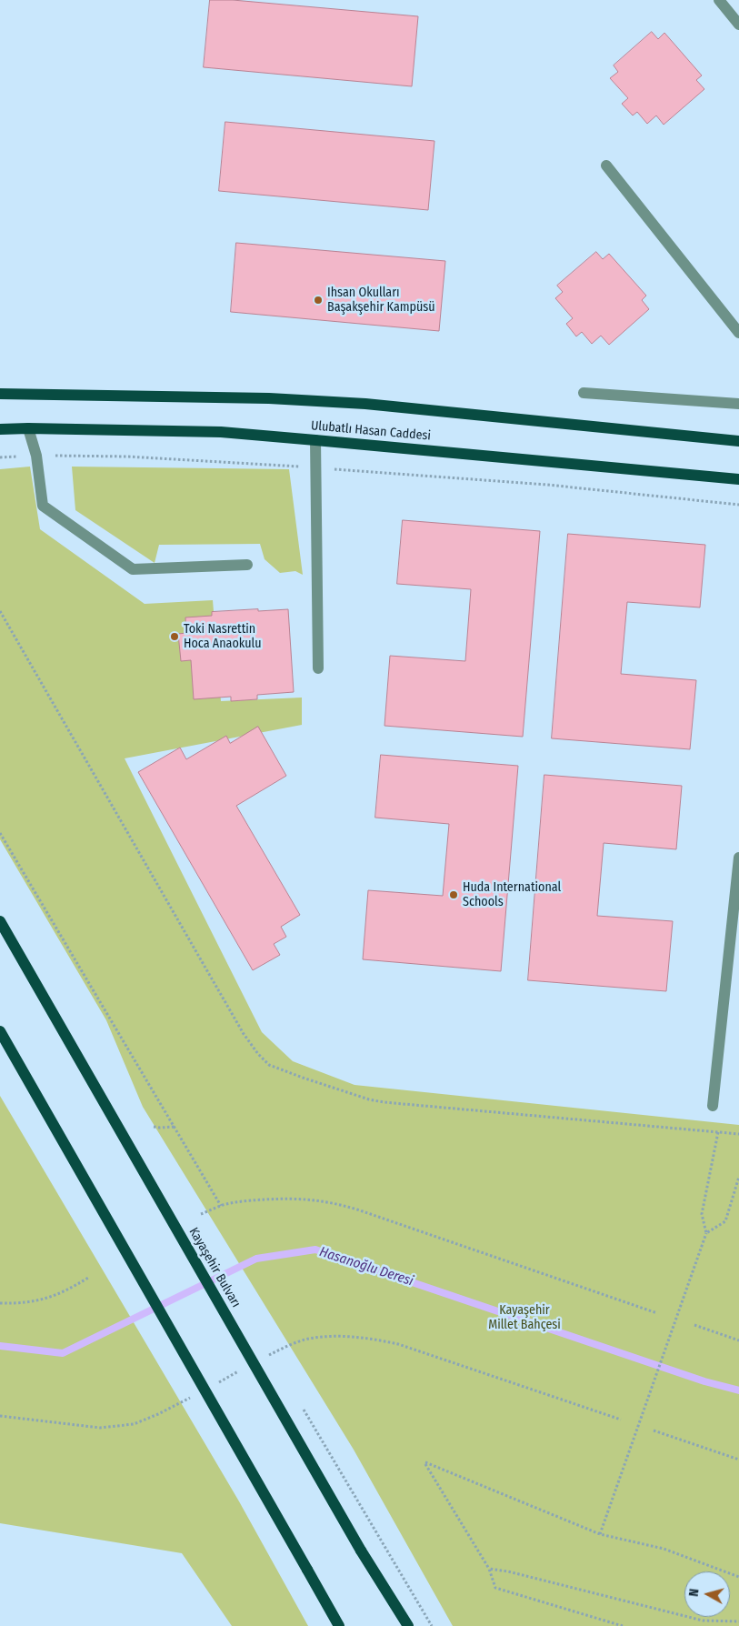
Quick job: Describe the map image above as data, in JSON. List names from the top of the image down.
{
  "streets": {
    "main road": ["Ulubatlı Hasan Caddesi", "Kayaşehir Bulvarı"]
  },
  "water": ["Hasanoğlu Deresi"],
  "parks": ["Kayaşehir Millet Bahçesi"],
  "places": ["Ihsan Okulları Başakşehir Kampüsü", "Toki Nasrettin Hoca Anaokulu", "Huda International Schools"],
  "north": "left"
}
